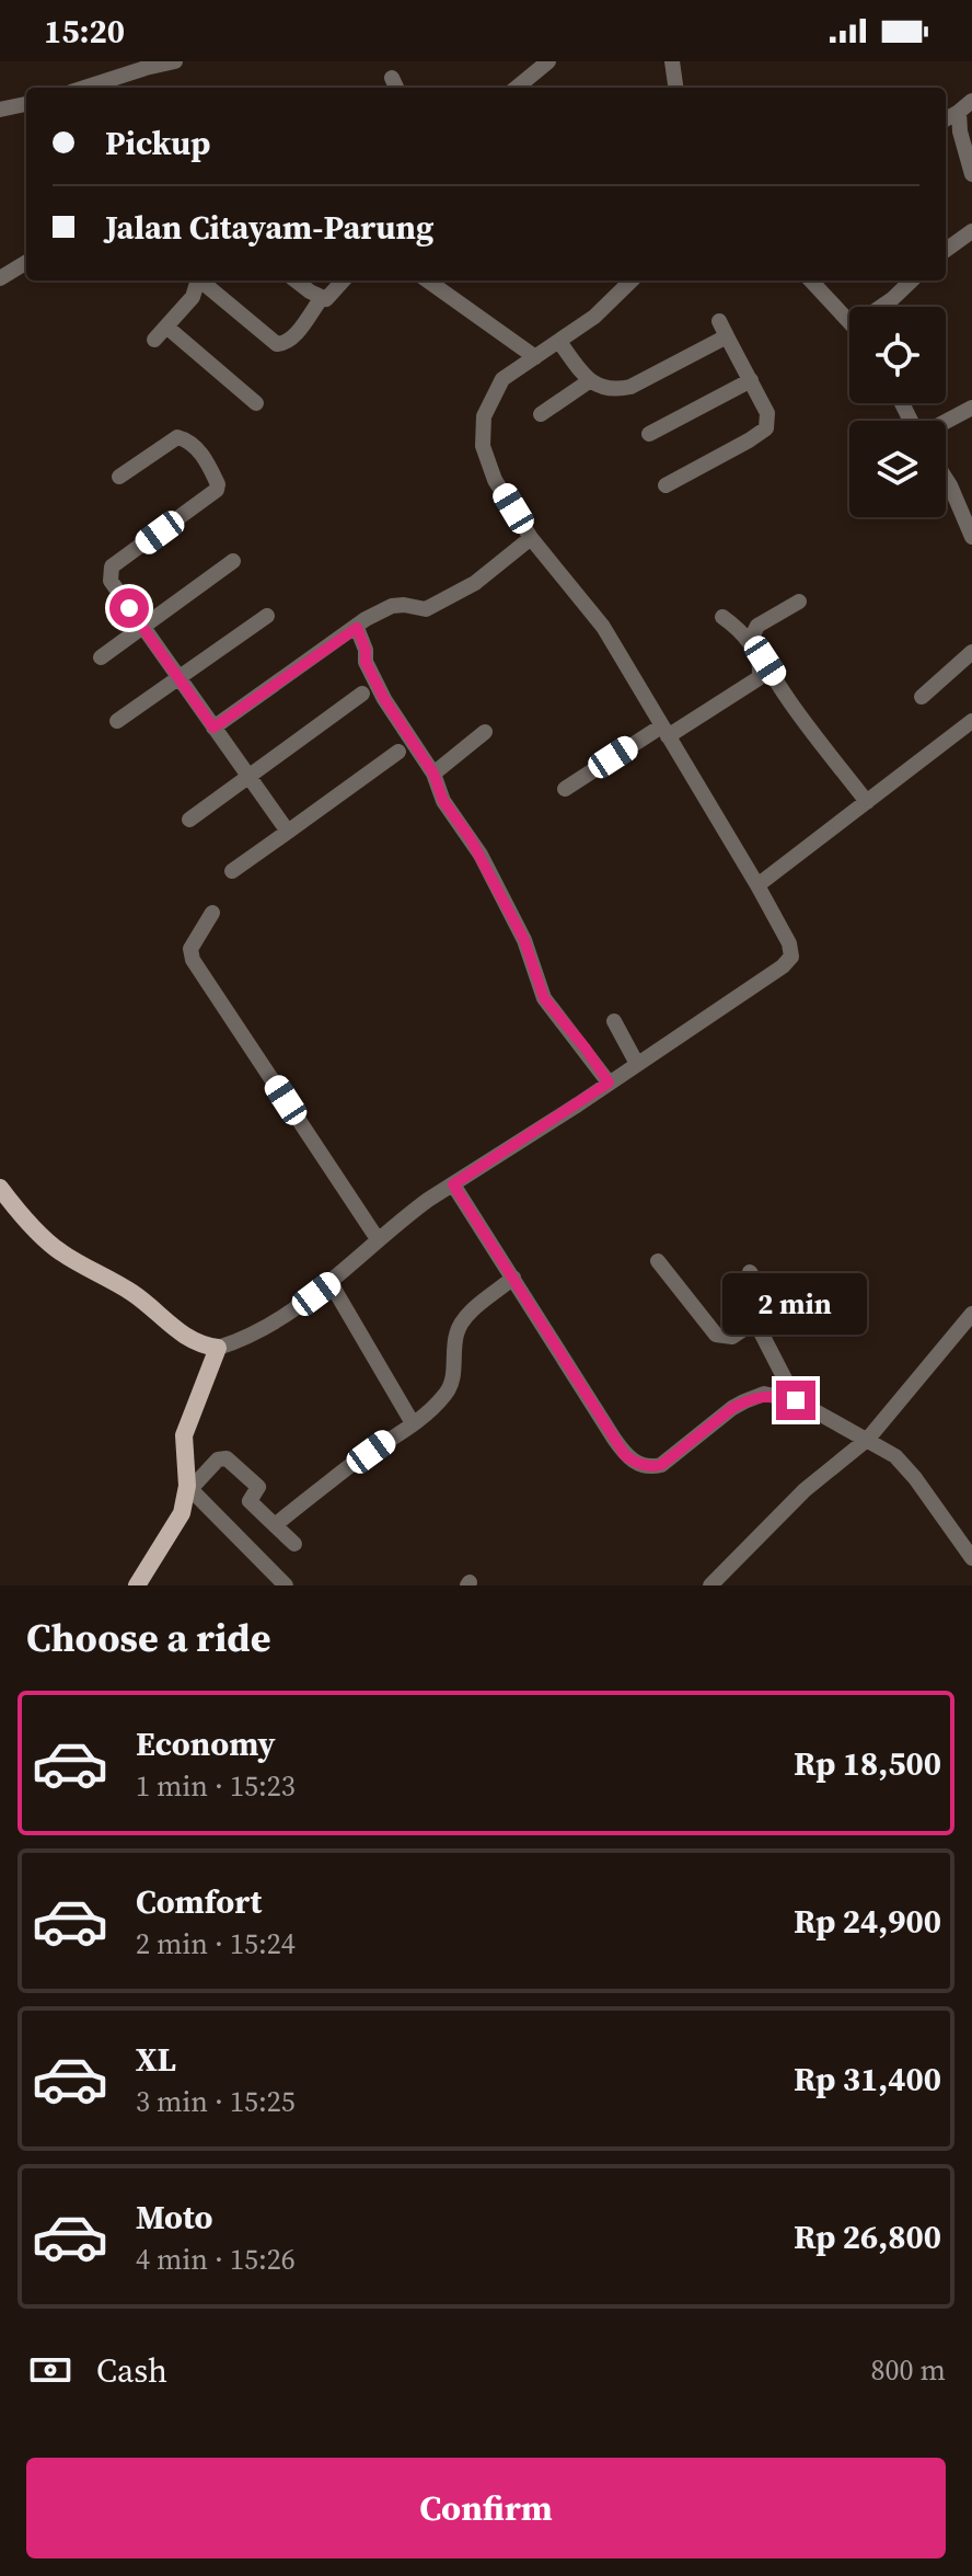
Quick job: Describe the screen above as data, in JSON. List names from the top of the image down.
{
  "page": {
    "status": "15:20",
    "banner": ["Pickup", "Jalan Citayam-Parung"],
    "bubble": "2 min",
    "heading": "Choose a ride",
    "list": [
      {
        "name": "Economy",
        "note": "1 min · 15:23",
        "value": "Rp 18,500"
      },
      {
        "name": "Comfort",
        "note": "2 min · 15:24",
        "value": "Rp 24,900"
      },
      {
        "name": "XL",
        "note": "3 min · 15:25",
        "value": "Rp 31,400"
      },
      {
        "name": "Moto",
        "note": "4 min · 15:26",
        "value": "Rp 26,800"
      }
    ],
    "pay": ["Cash", "800 m"],
    "buttons": "Confirm"
  }
}
